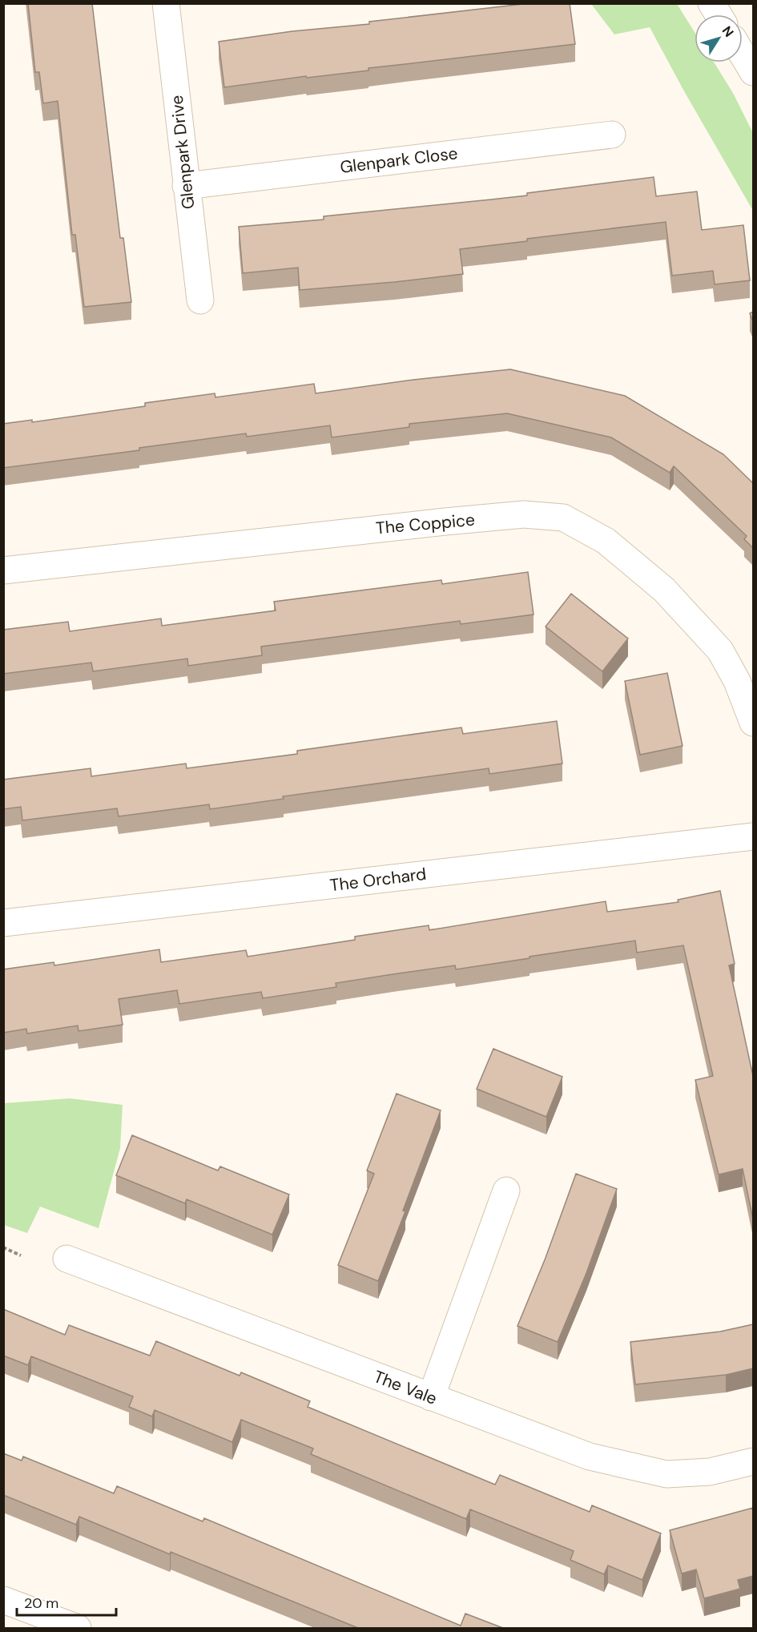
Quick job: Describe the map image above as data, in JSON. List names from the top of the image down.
{
  "streets": {
    "main road": [
      "Glenpark Drive",
      "Glenpark Close",
      "The Coppice",
      "The Orchard",
      "The Vale"
    ]
  },
  "crossings": [
    ["Glenpark Drive", "Glenpark Close"]
  ],
  "scale_bar": "20 m",
  "north": "top right"
}
